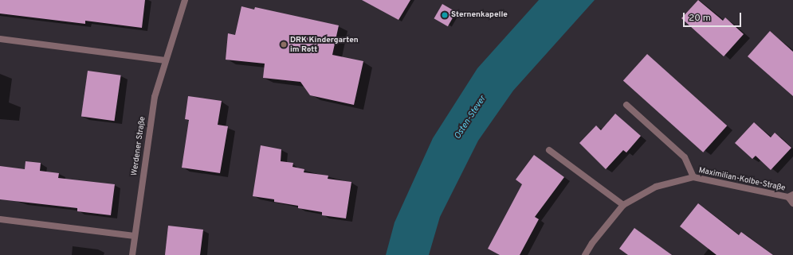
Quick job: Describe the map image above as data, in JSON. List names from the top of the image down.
{
  "streets": {
    "street": ["Werdener Straße", "Maximilian-Kolbe-Straße"]
  },
  "water": ["Osten-Stever"],
  "places": ["Sternenkapelle", "DRK Kindergarten im Rott"],
  "scale_bar": "20 m"
}
